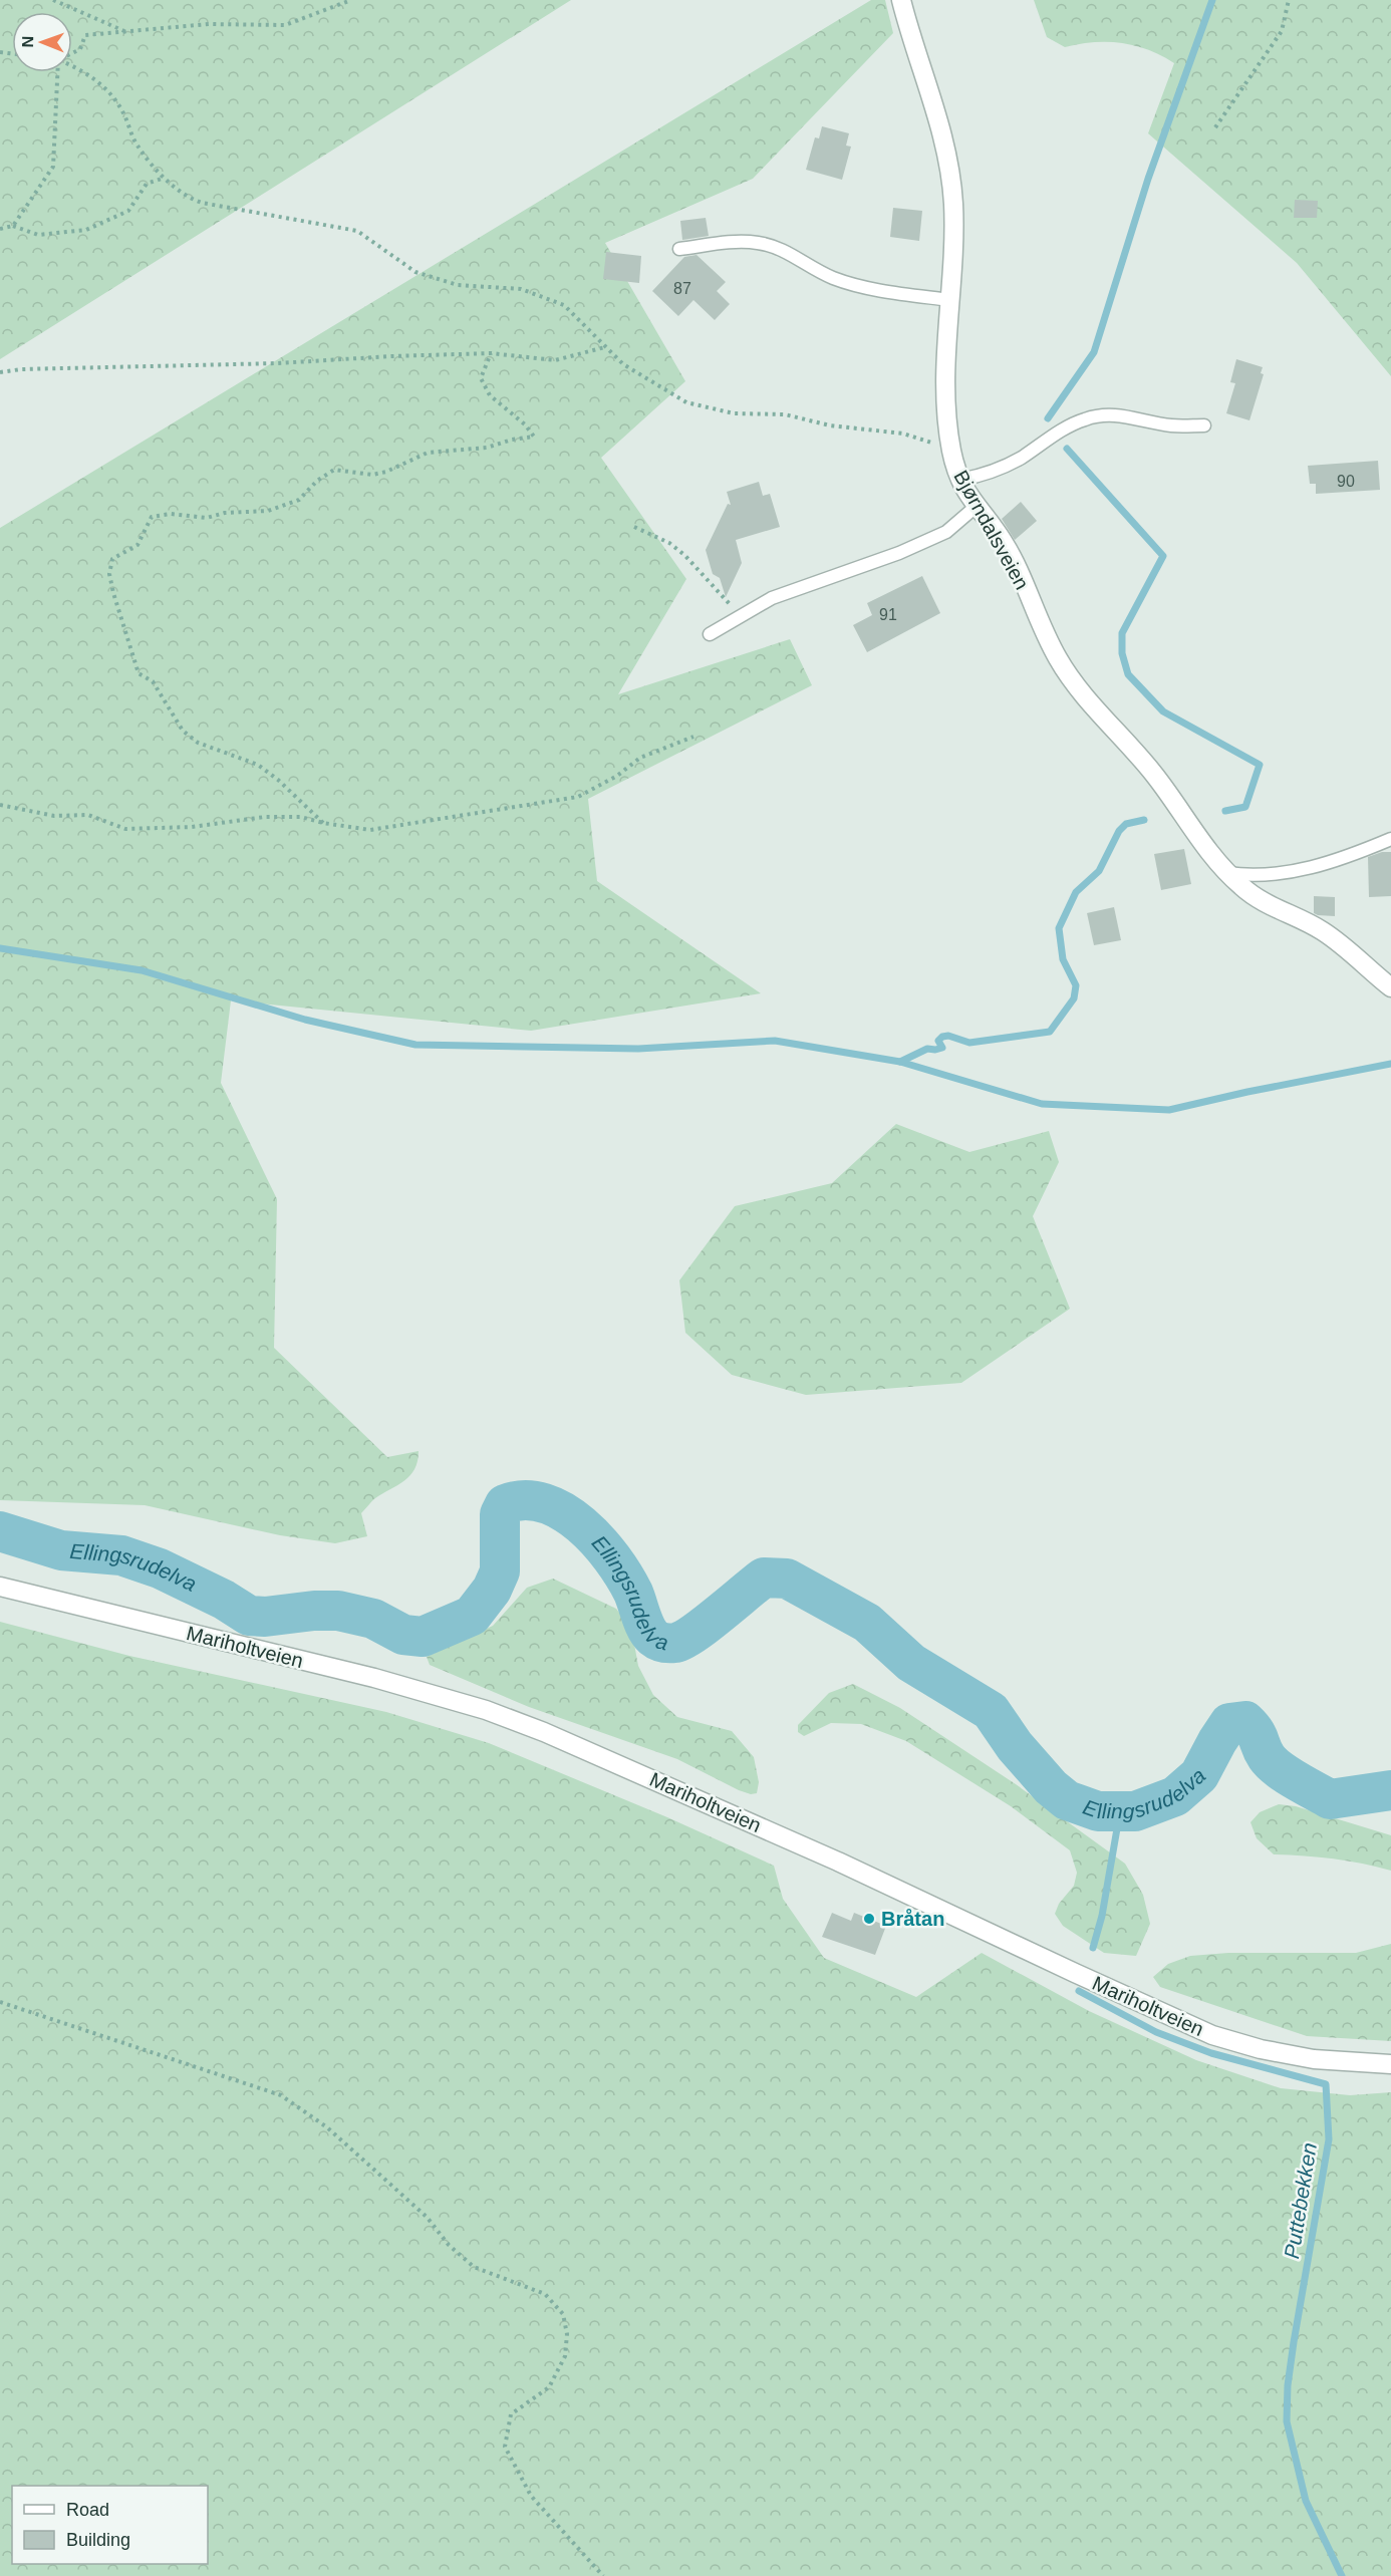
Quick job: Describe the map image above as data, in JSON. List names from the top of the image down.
{
  "streets": {
    "street": ["Bjørndalsveien", "Mariholtveien"]
  },
  "water": ["Ellingsrudelva", "Puttebekken"],
  "places": ["Bråtan"],
  "house_numbers": ["87", "90", "91"],
  "legend": ["Road", "Building"],
  "north": "left"
}
